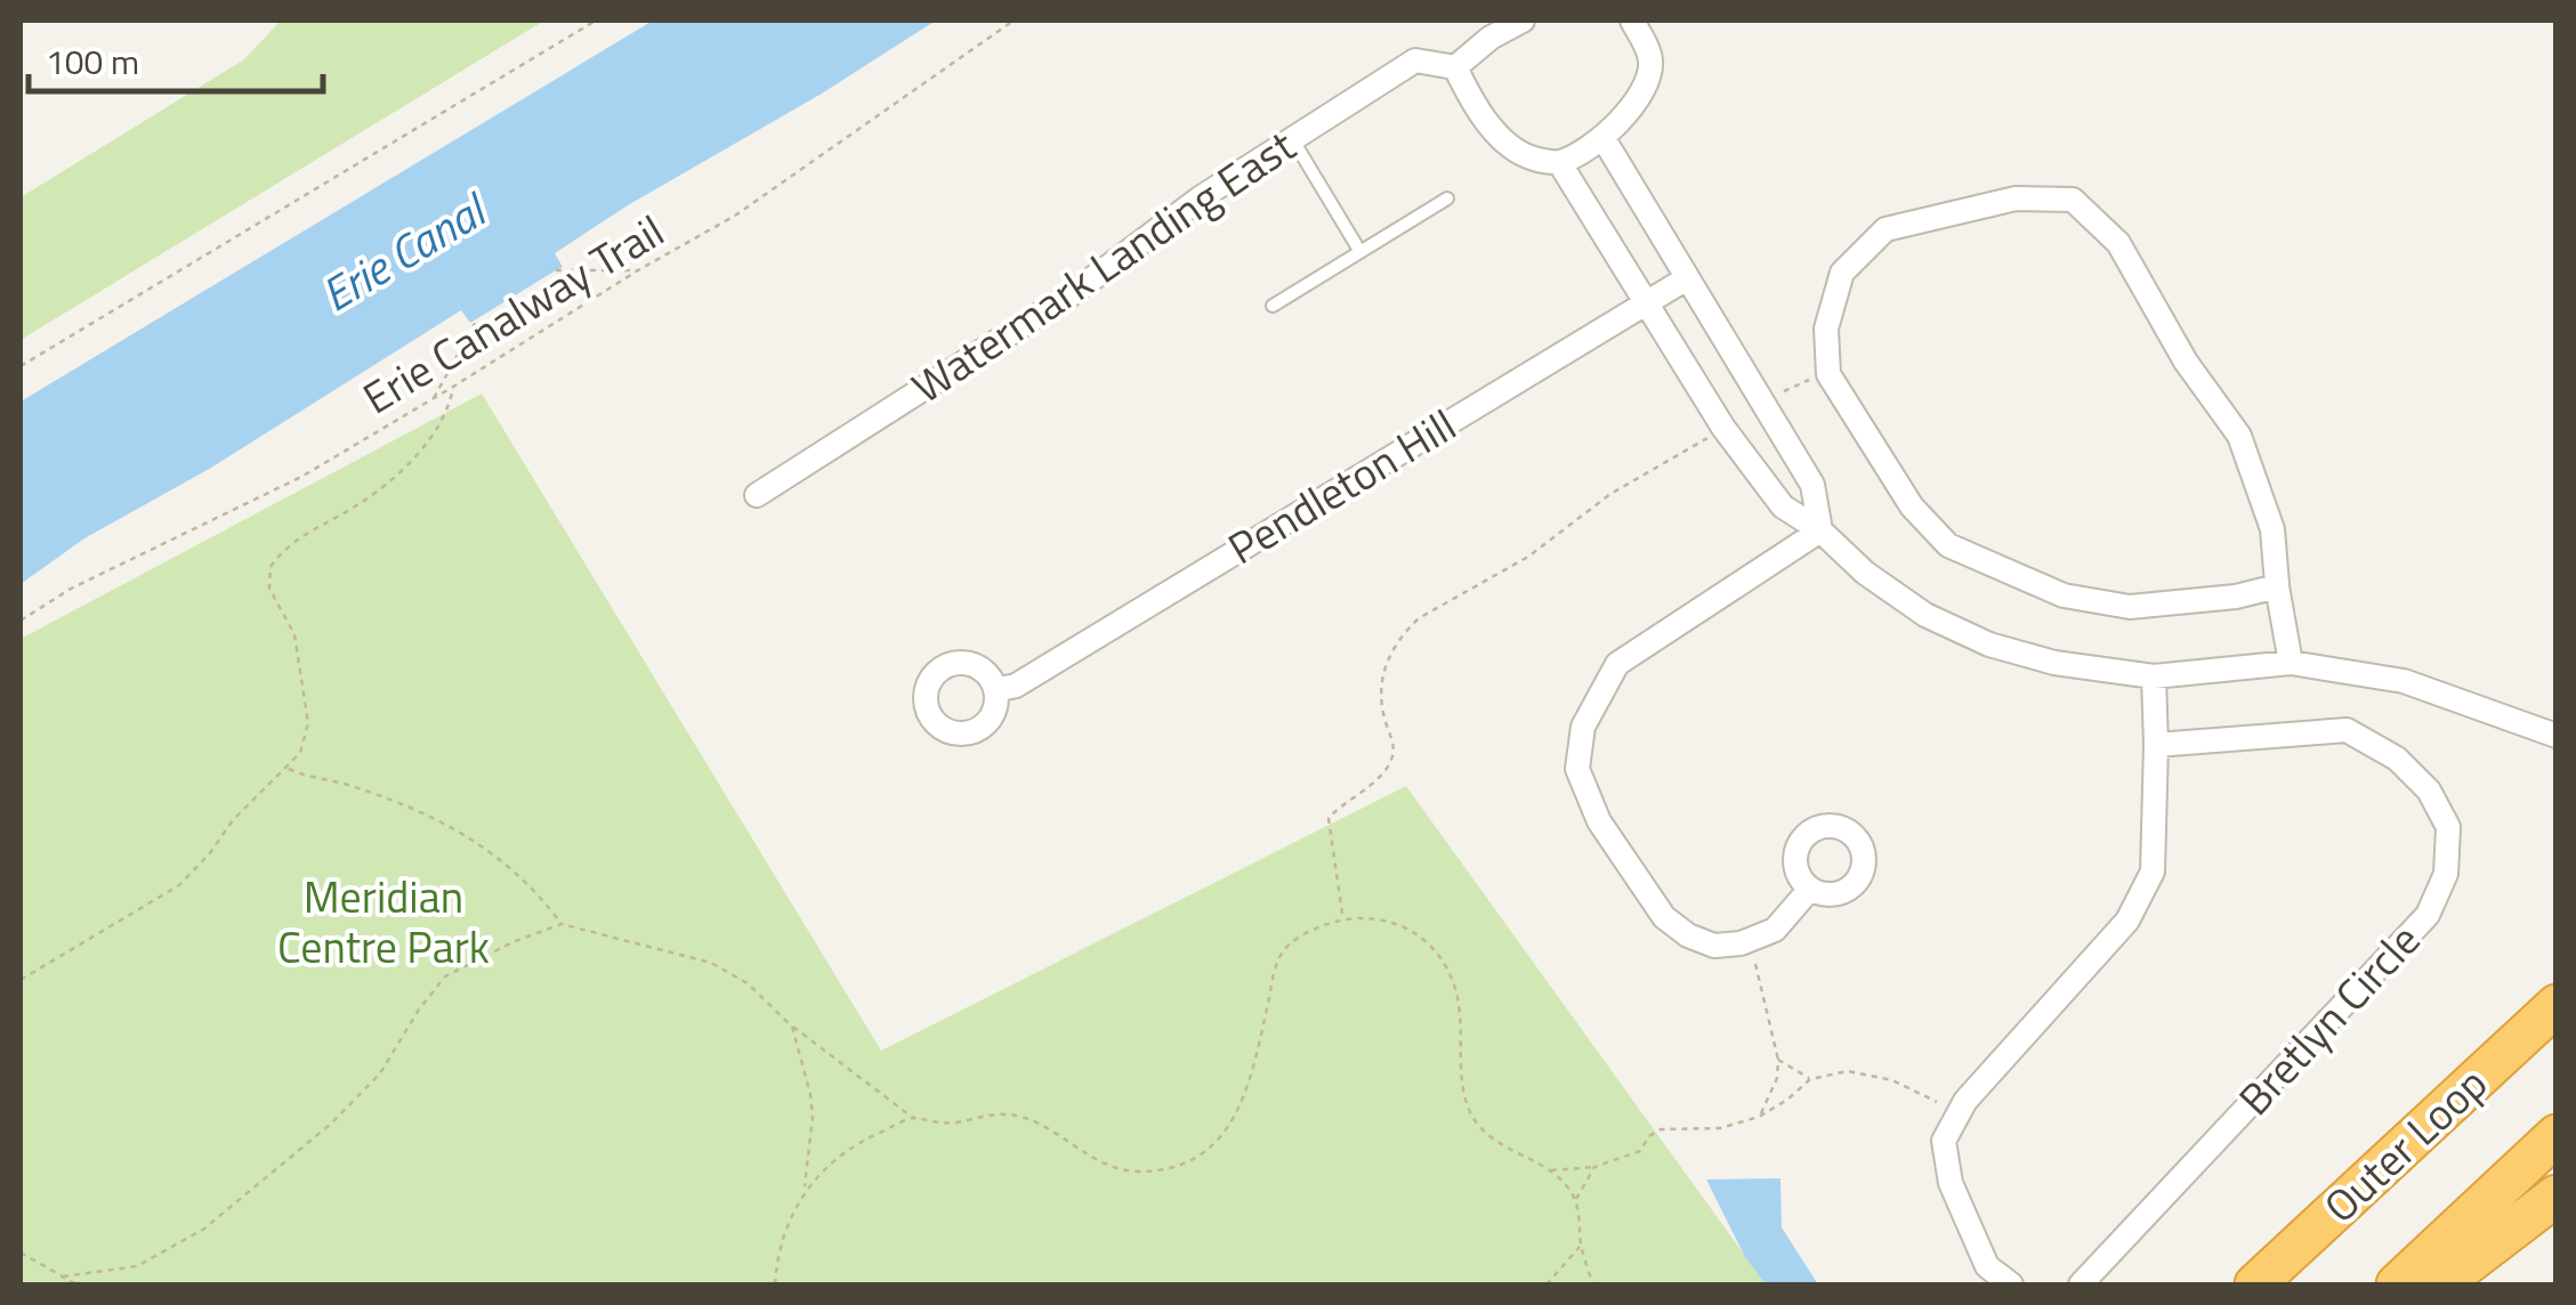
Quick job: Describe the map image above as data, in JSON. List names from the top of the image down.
{
  "streets": {
    "highway": ["Outer Loop"],
    "street": ["Watermark Landing East", "Pendleton Hill", "Bretlyn Circle"],
    "path": ["Erie Canalway Trail"]
  },
  "water": ["Erie Canal"],
  "parks": ["Meridian Centre Park"],
  "scale_bar": "100 m"
}
